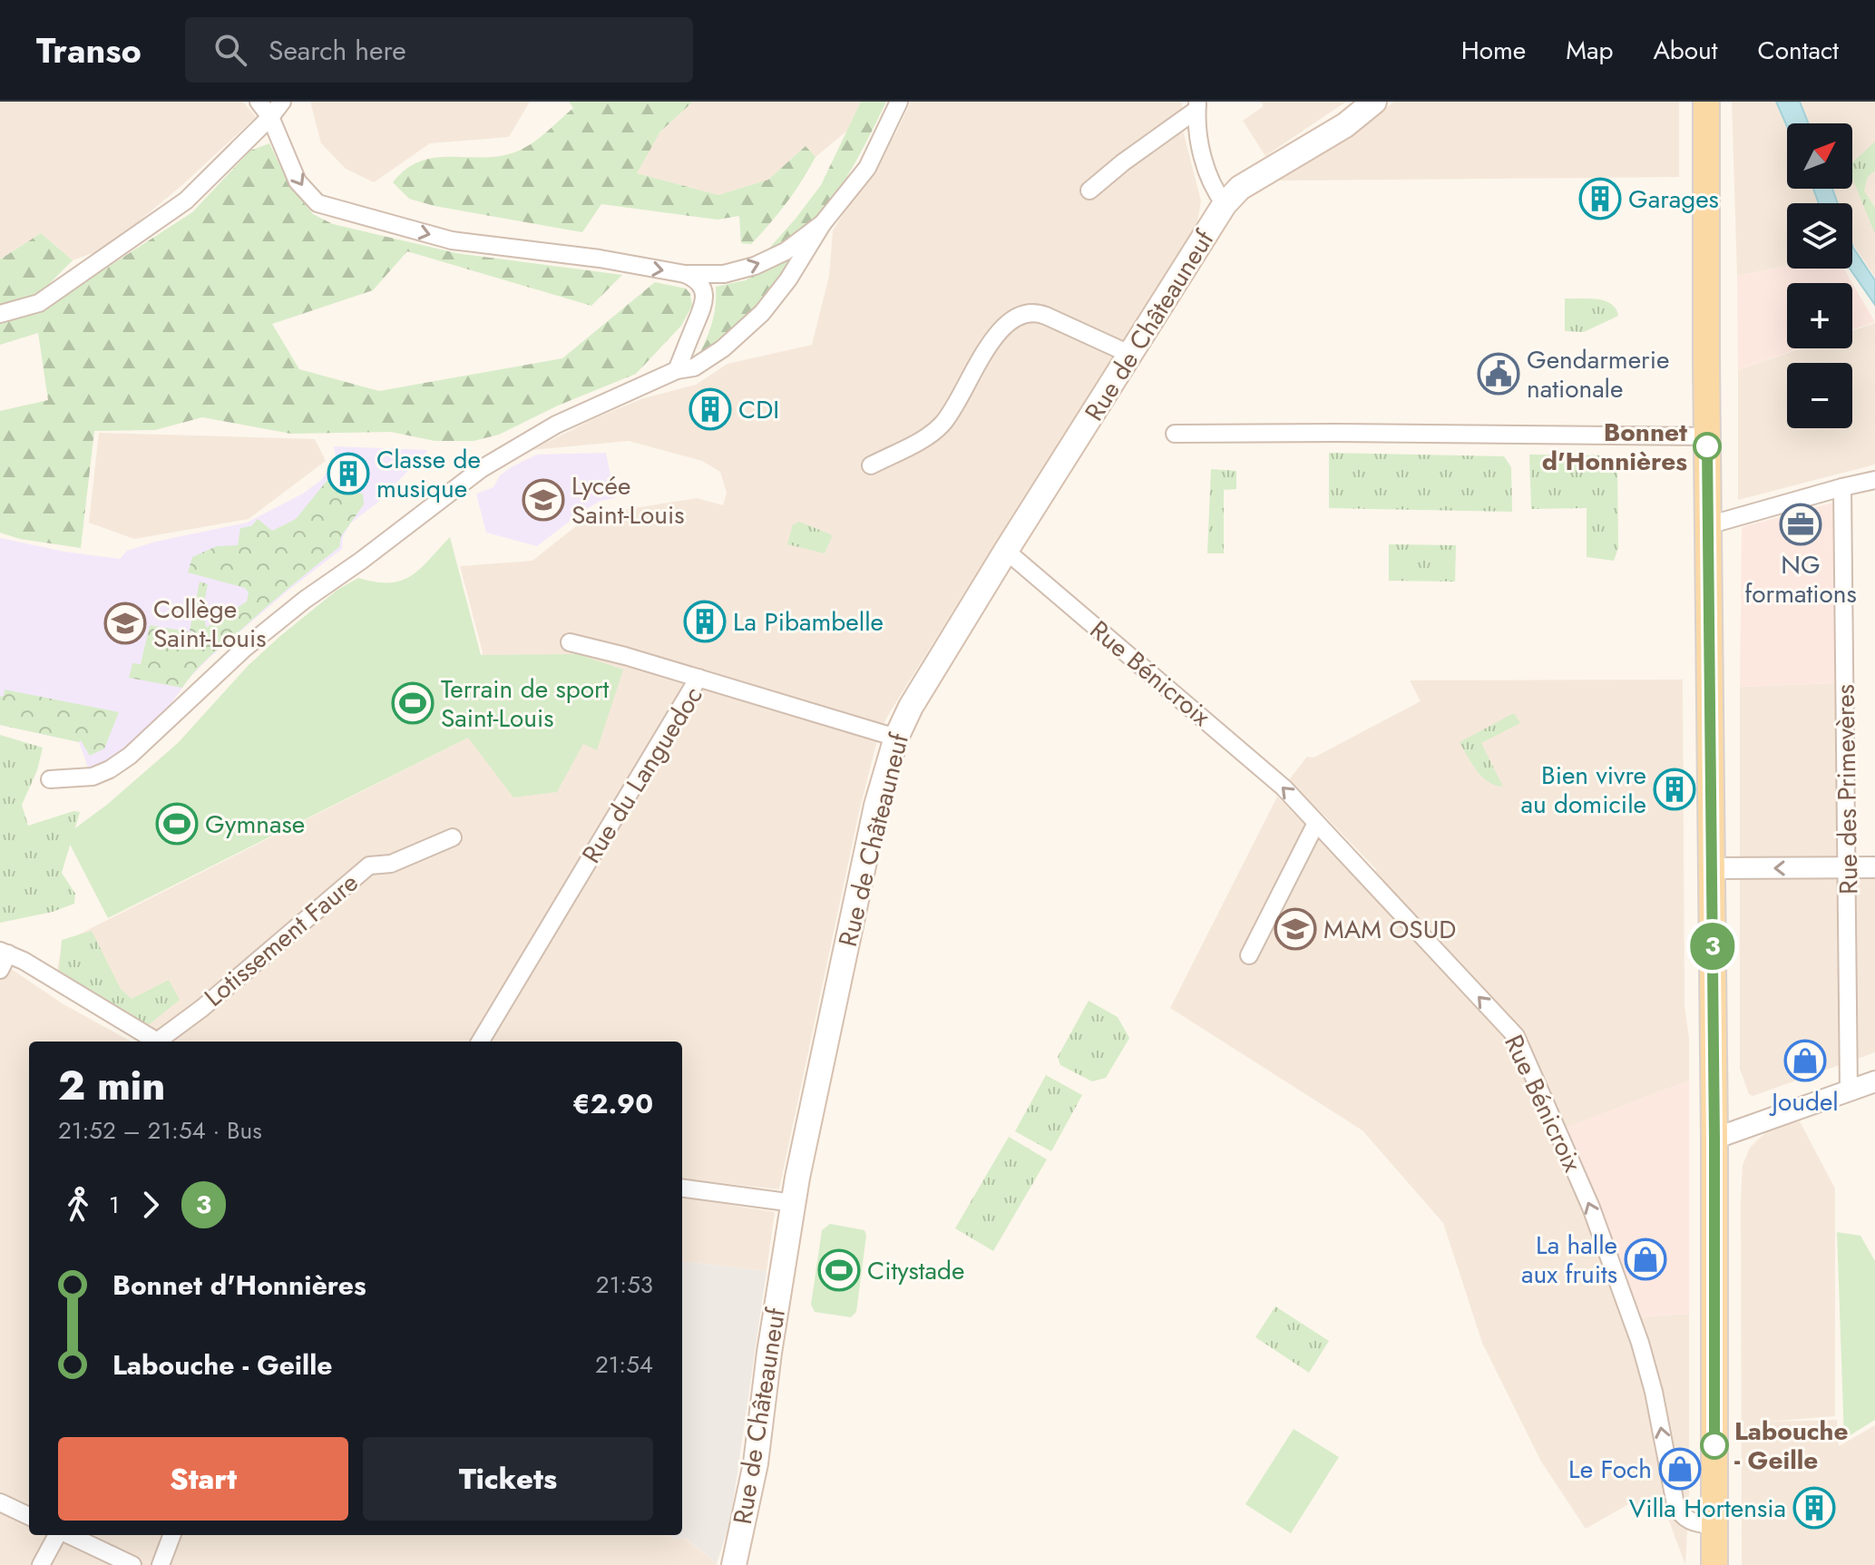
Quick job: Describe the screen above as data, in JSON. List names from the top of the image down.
{
  "streets": {
    "main road": ["Rue de Châteauneuf"],
    "street": [
      "Rue Bénicroix",
      "Rue du Languedoc",
      "Rue des Primevères",
      "Lotissement Faure"
    ]
  },
  "crossings": [
    ["Rue de Châteauneuf", "Rue Bénicroix"],
    ["Rue de Châteauneuf", "Rue du Languedoc"]
  ],
  "one_way": ["Rue Bénicroix"],
  "places": {
    "building": [
      "Garages",
      "CDI",
      "Classe de musique",
      "La Pibambelle",
      "Bien vivre au domicile",
      "Villa Hortensia"
    ],
    "public building": ["Gendarmerie nationale"],
    "other": ["Bonnet d'Honnières", "Labouche - Geille"],
    "school or university": ["Lycée Saint-Louis", "Collège Saint-Louis", "MAM OSUD"],
    "office": ["NG formations"],
    "sports": ["Terrain de sport Saint-Louis", "Gymnase", "Citystade"],
    "shop": ["Joudel", "La halle aux fruits", "Le Foch"]
  },
  "lines": ["bus line 3"],
  "north": "top right",
  "page": {
    "header": "Transo",
    "search": "Search here",
    "nav": [
      "Home",
      "Map",
      "About",
      "Contact"
    ],
    "on_map": "3",
    "map_buttons": ["+", "−"],
    "heading": ["2 min", "21:52 – 21:54 · Bus", "€2.90"],
    "legs": ["1", "3"],
    "list": [
      {
        "name": "Bonnet d'Honnières",
        "value": "21:53"
      },
      {
        "name": "Labouche - Geille",
        "value": "21:54"
      }
    ],
    "buttons": ["Start", "Tickets"]
  }
}
